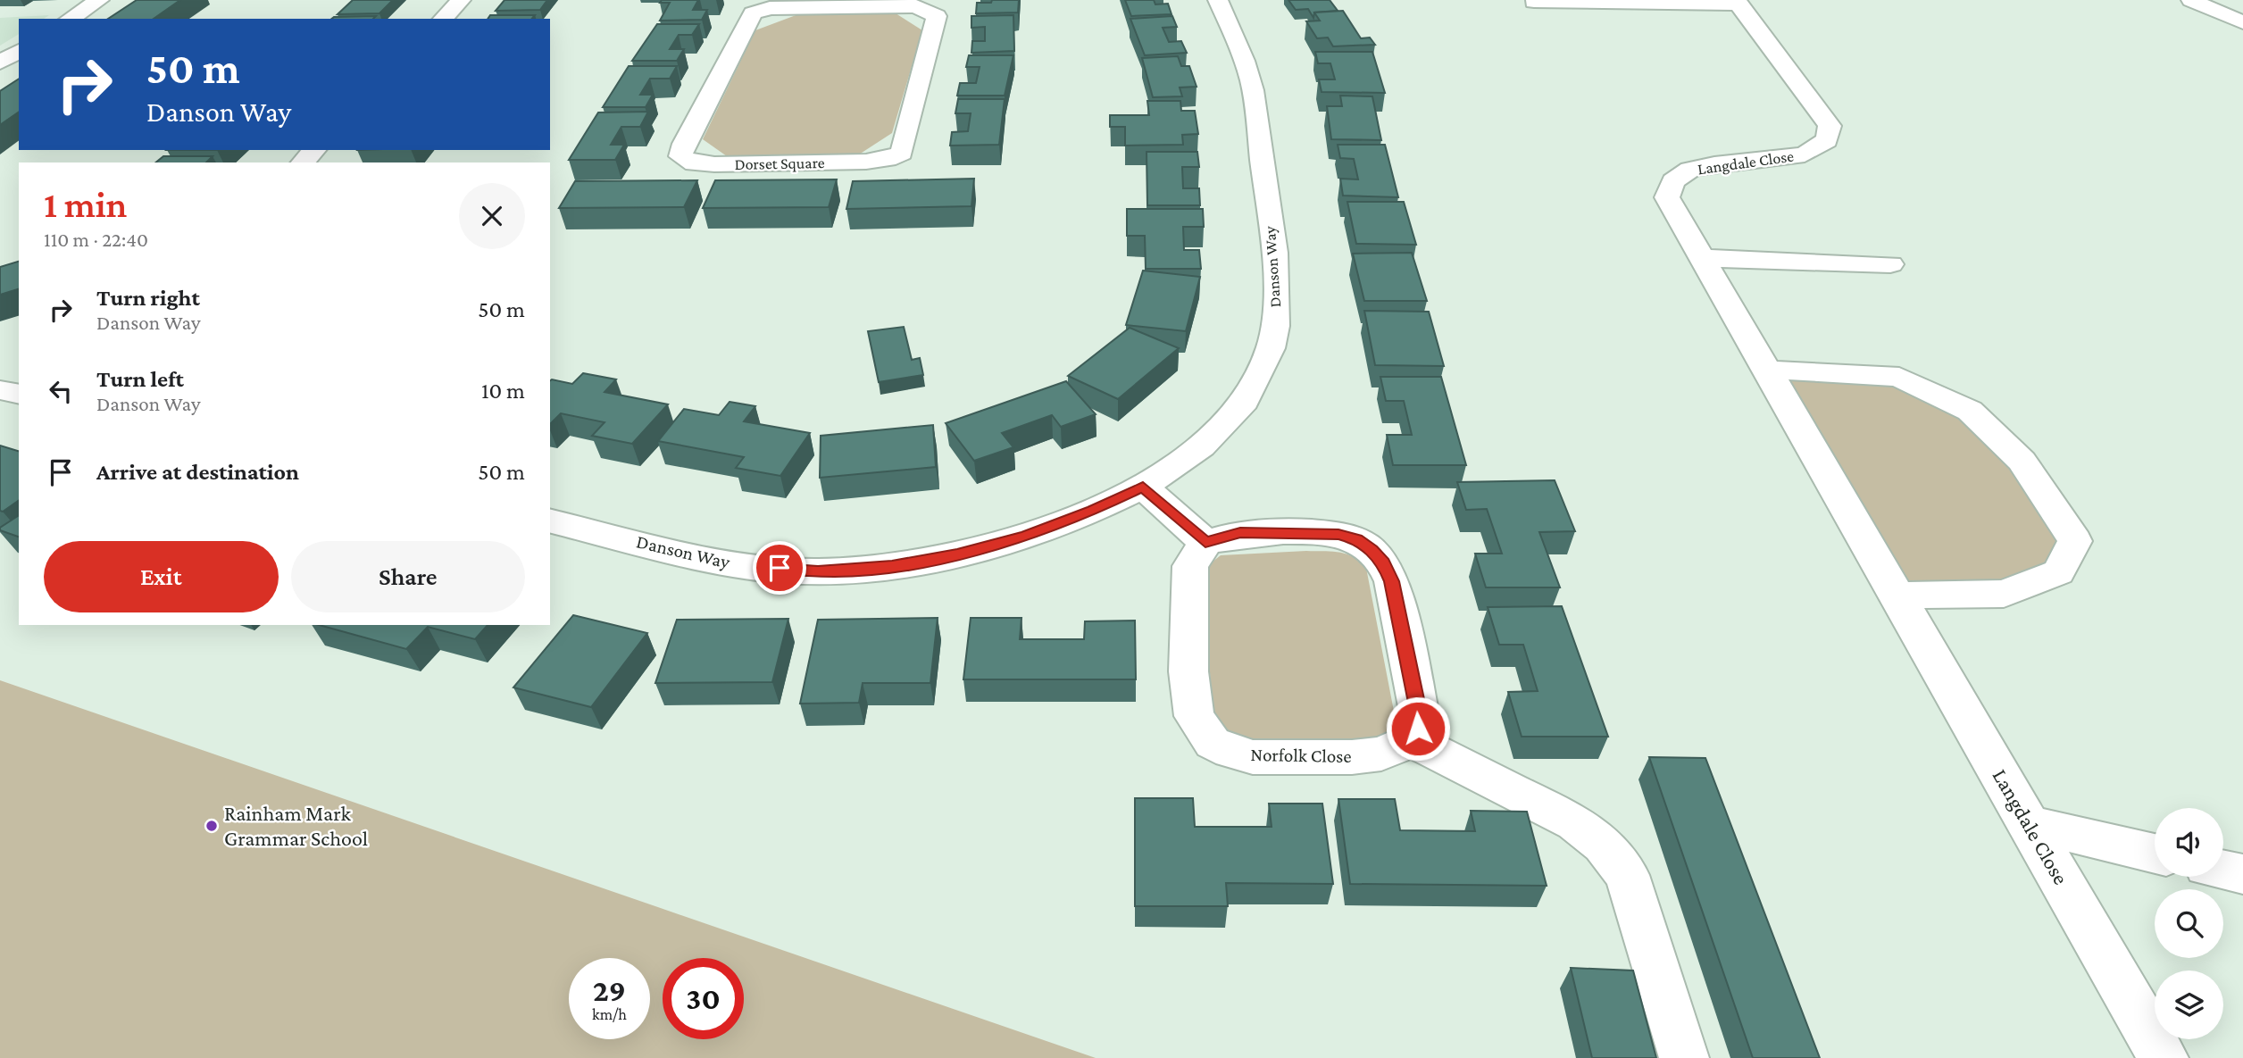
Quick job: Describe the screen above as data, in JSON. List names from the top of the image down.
{
  "streets": {
    "street": [
      "Langdale Close",
      "Dorset Square",
      "Danson Way",
      "Norfolk Close"
    ]
  },
  "places": ["Rainham Mark Grammar School"],
  "page": {
    "turn": ["50 m", "Danson Way"],
    "heading": ["1 min", "110 m · 22:40"],
    "list": [
      {
        "name": "Turn right",
        "note": "Danson Way",
        "value": "50 m"
      },
      {
        "name": "Turn left",
        "note": "Danson Way",
        "value": "10 m"
      },
      {
        "name": "Arrive at destination",
        "value": "50 m"
      }
    ],
    "buttons": ["Exit", "Share"],
    "speed": "29 km/h",
    "limit": "30"
  }
}
